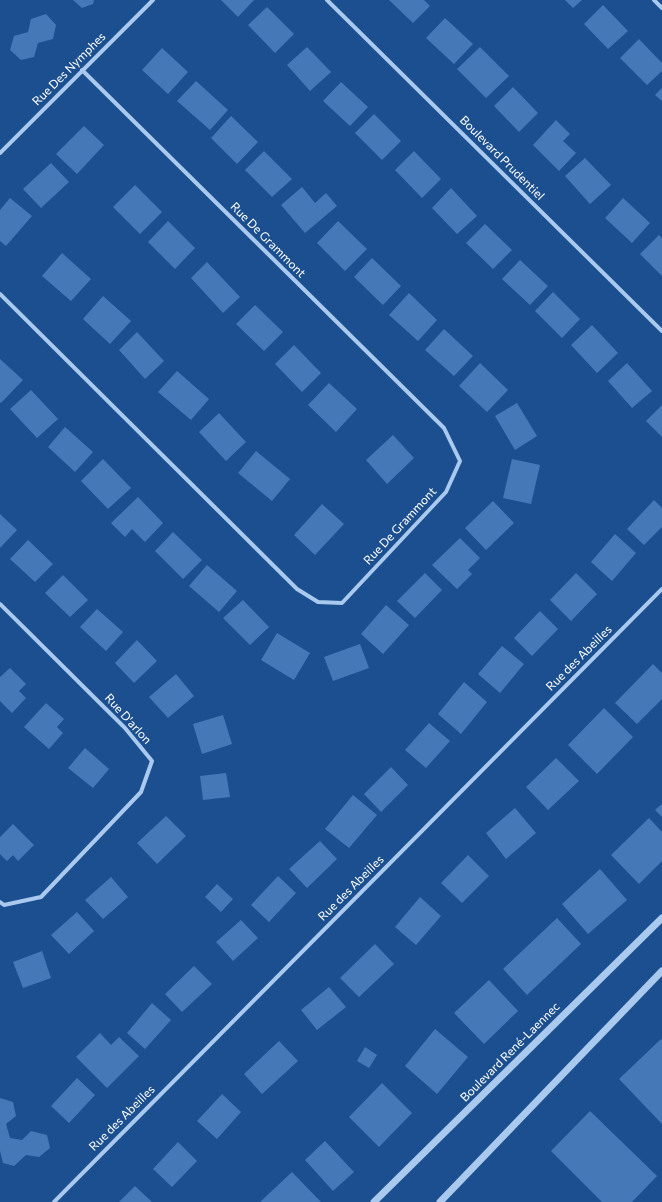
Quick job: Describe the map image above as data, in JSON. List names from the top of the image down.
{
  "streets": {
    "street": [
      "Rue Des Nymphes",
      "Boulevard Prudentiel",
      "Rue De Grammont",
      "Rue des Abeilles",
      "Rue D'arlon",
      "Boulevard René-Laennec"
    ]
  },
  "crossings": [
    ["Rue Des Nymphes", "Rue De Grammont"]
  ]
}
